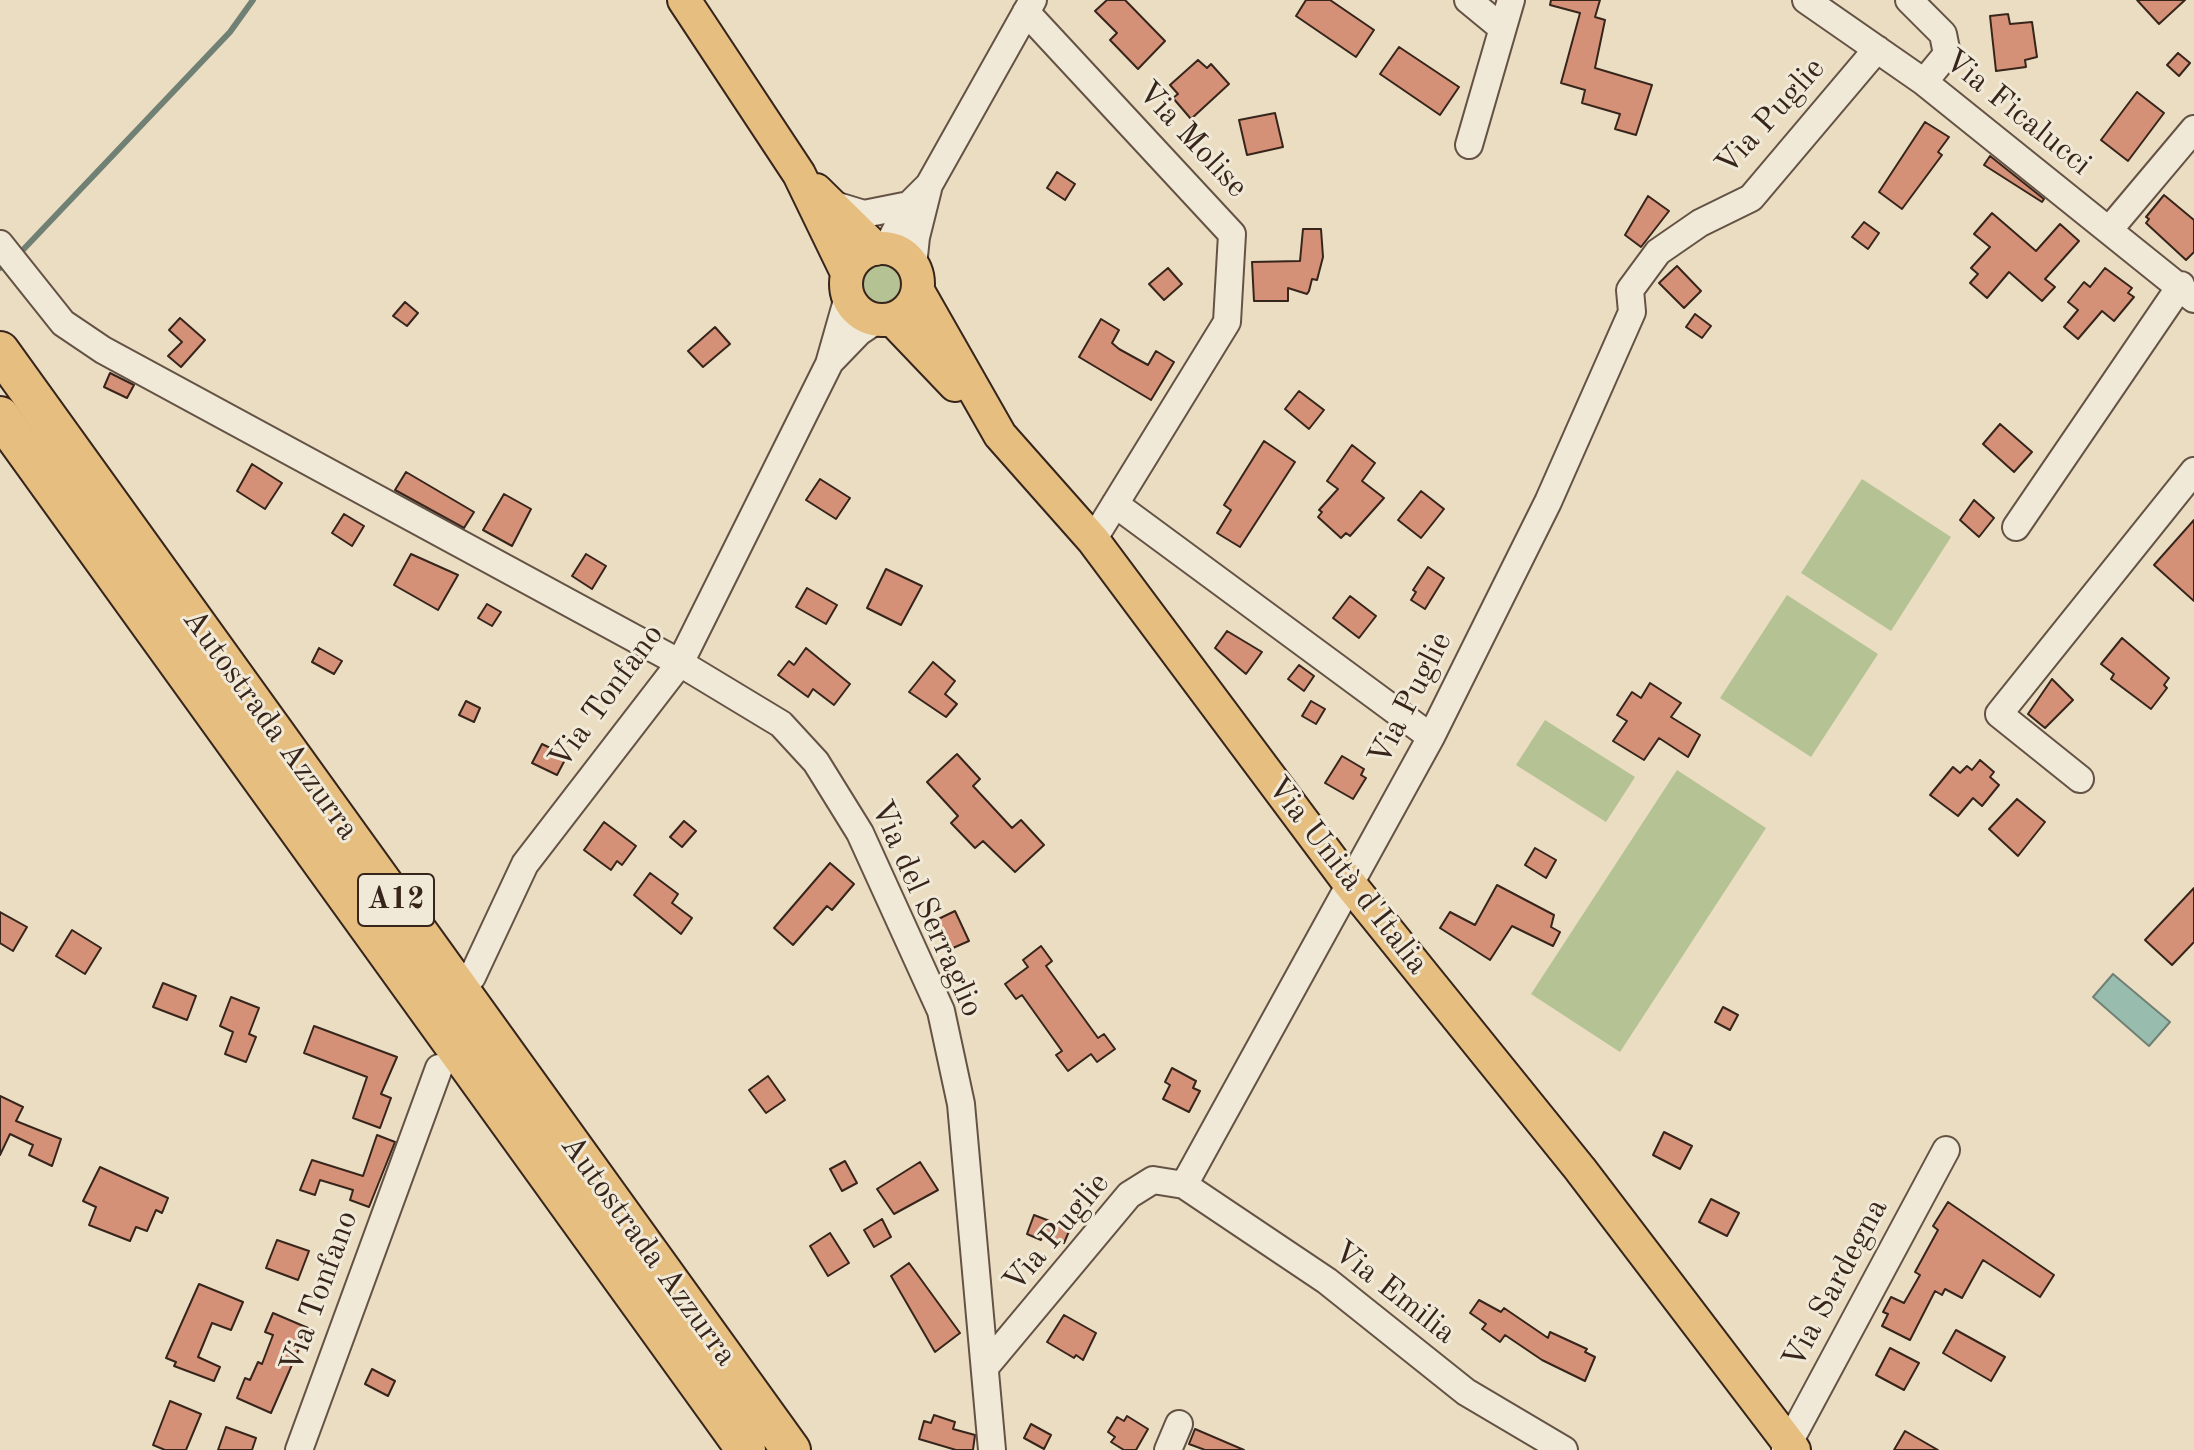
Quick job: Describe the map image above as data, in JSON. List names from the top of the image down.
{
  "streets": {
    "highway": ["Autostrada Azzurra", "A12"],
    "main road": ["Via Unità d'Italia"],
    "street": [
      "Via Ficalucci",
      "Via Puglie",
      "Via Molise",
      "Via Tonfano",
      "Via del Serraglio",
      "Via Sardegna",
      "Via Emilia"
    ]
  },
  "crossings": [
    ["Via Ficalucci", "Via Puglie"],
    ["Via Puglie", "Via Unità d'Italia"],
    ["Via Puglie", "Via del Serraglio"],
    ["Via Puglie", "Via Emilia"],
    ["Via Molise", "Via Unità d'Italia"],
    ["Via Tonfano", "Via del Serraglio"],
    ["Via Unità d'Italia", "Via Sardegna"]
  ]
}
